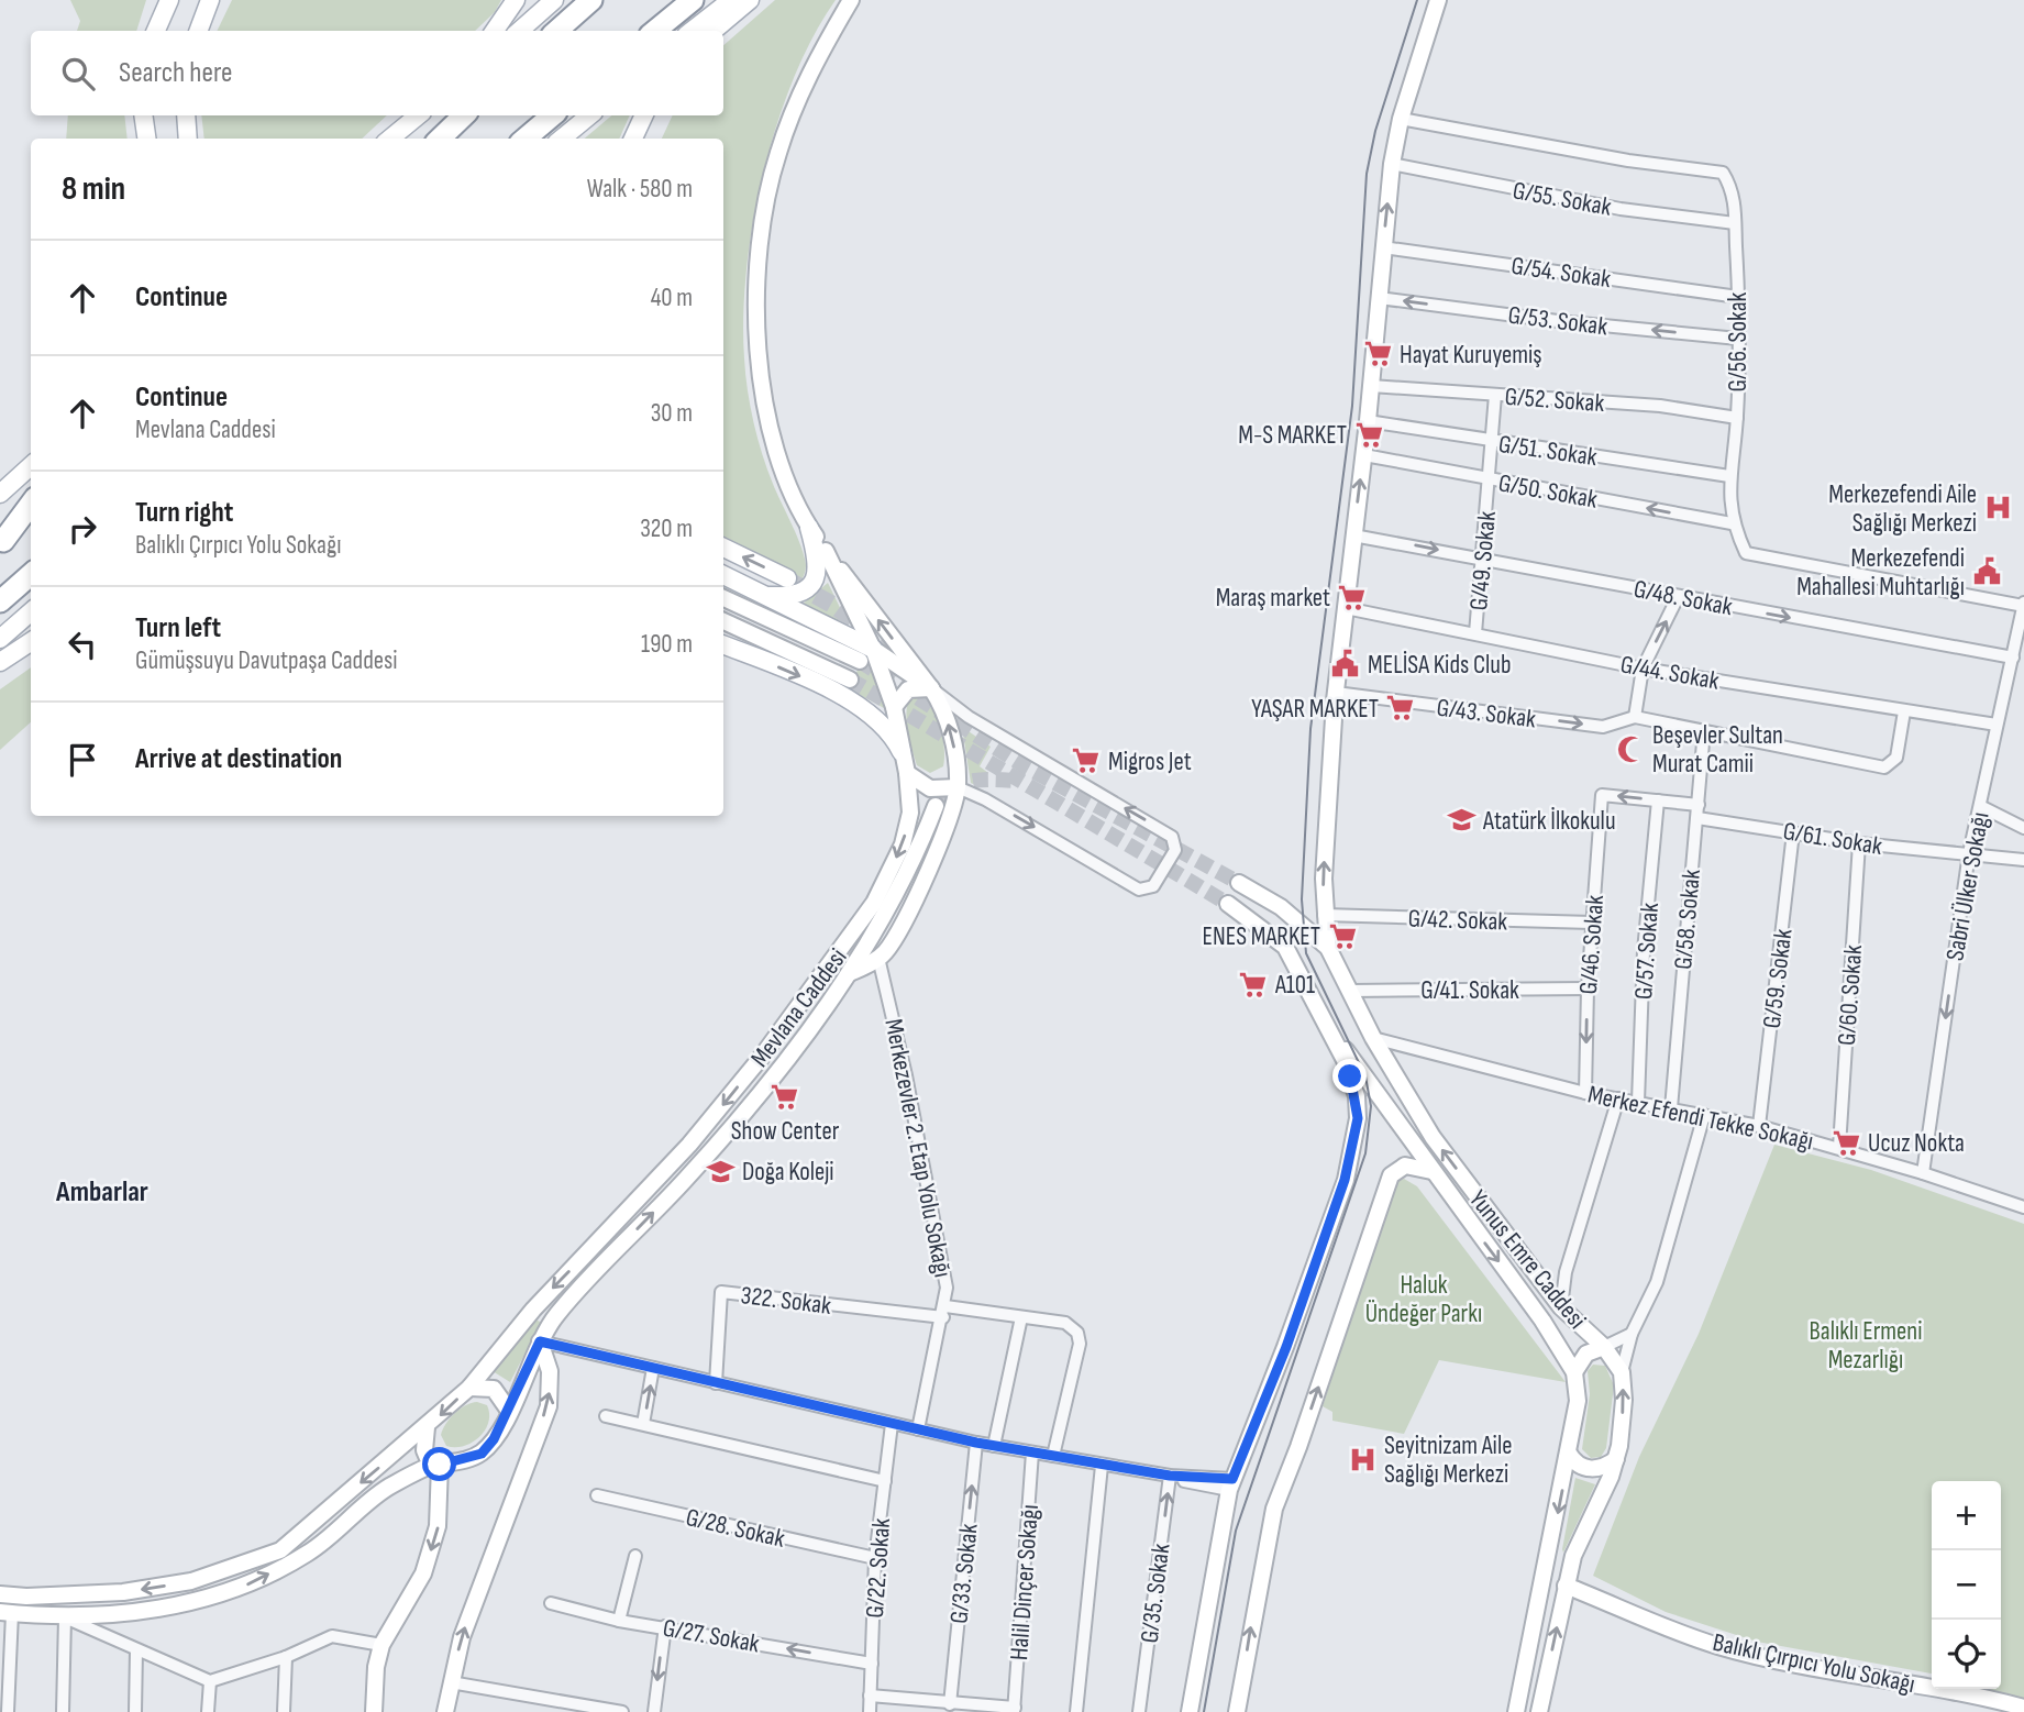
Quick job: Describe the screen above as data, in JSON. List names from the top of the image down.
{
  "streets": {
    "main road": ["Mevlana Caddesi", "Yunus Emre Caddesi", "Balıklı Çırpıcı Yolu Sokağı"],
    "street": [
      "G/55. Sokak",
      "G/54. Sokak",
      "G/53. Sokak",
      "G/56. Sokak",
      "G/52. Sokak",
      "G/51. Sokak",
      "G/50. Sokak",
      "G/49. Sokak",
      "G/48. Sokak",
      "G/44. Sokak",
      "G/43. Sokak",
      "G/61. Sokak",
      "Sabri Ülker Sokağı",
      "G/42. Sokak",
      "G/58. Sokak",
      "G/46. Sokak",
      "G/57. Sokak",
      "G/59. Sokak",
      "G/41. Sokak",
      "G/60. Sokak",
      "Merkez Efendi Tekke Sokağı",
      "Merkezevler 2. Etap Yolu Sokağı",
      "322. Sokak",
      "G/28. Sokak",
      "G/22. Sokak",
      "G/33. Sokak",
      "Halil Dinçer Sokağı",
      "G/35. Sokak",
      "G/27. Sokak"
    ]
  },
  "crossings": [
    ["G/55. Sokak", "G/56. Sokak"],
    ["G/54. Sokak", "G/56. Sokak"],
    ["G/53. Sokak", "G/56. Sokak"],
    ["G/56. Sokak", "G/52. Sokak"],
    ["G/56. Sokak", "G/51. Sokak"],
    ["G/56. Sokak", "G/50. Sokak"],
    ["G/52. Sokak", "G/49. Sokak"],
    ["G/51. Sokak", "G/49. Sokak"],
    ["G/50. Sokak", "G/49. Sokak"],
    ["G/49. Sokak", "G/48. Sokak"],
    ["G/49. Sokak", "G/44. Sokak"],
    ["G/48. Sokak", "Sabri Ülker Sokağı"],
    ["G/44. Sokak", "Sabri Ülker Sokağı"],
    ["G/61. Sokak", "Sabri Ülker Sokağı"],
    ["G/61. Sokak", "G/58. Sokak"],
    ["G/61. Sokak", "G/59. Sokak"],
    ["G/61. Sokak", "G/60. Sokak"],
    ["Sabri Ülker Sokağı", "Merkez Efendi Tekke Sokağı"],
    ["G/42. Sokak", "G/46. Sokak"],
    ["G/58. Sokak", "Merkez Efendi Tekke Sokağı"],
    ["G/46. Sokak", "G/57. Sokak"],
    ["G/46. Sokak", "G/41. Sokak"],
    ["G/46. Sokak", "Merkez Efendi Tekke Sokağı"],
    ["G/57. Sokak", "Merkez Efendi Tekke Sokağı"],
    ["G/59. Sokak", "Merkez Efendi Tekke Sokağı"],
    ["G/41. Sokak", "Yunus Emre Caddesi"],
    ["G/60. Sokak", "Merkez Efendi Tekke Sokağı"],
    ["Merkez Efendi Tekke Sokağı", "Yunus Emre Caddesi"],
    ["Merkezevler 2. Etap Yolu Sokağı", "322. Sokak"],
    ["G/28. Sokak", "G/22. Sokak"],
    ["G/22. Sokak", "G/27. Sokak"]
  ],
  "one_way": [
    "G/53. Sokak",
    "G/50. Sokak",
    "G/43. Sokak",
    "Sabri Ülker Sokağı",
    "G/46. Sokak",
    "G/33. Sokak",
    "G/27. Sokak"
  ],
  "districts": ["Ambarlar"],
  "parks": ["Haluk Ündeğer Parkı", "Balıklı Ermeni Mezarlığı"],
  "places": {
    "supermarket": [
      "Hayat Kuruyemiş",
      "M-S MARKET",
      "Maraş market",
      "YAŞAR MARKET",
      "Migros Jet",
      "ENES MARKET",
      "A101",
      "Show Center",
      "Ucuz Nokta"
    ],
    "hospital": ["Merkezefendi Aile Sağlığı Merkezi", "Seyitnizam Aile Sağlığı Merkezi"],
    "public building": ["Merkezefendi Mahallesi Muhtarlığı", "MELİSA Kids Club"],
    "mosque": ["Beşevler Sultan Murat Camii"],
    "school or university": ["Atatürk İlkokulu", "Doğa Koleji"]
  },
  "page": {
    "search": "Search here",
    "heading": ["8 min", "Walk · 580 m"],
    "list": [
      ["Continue", "40 m"],
      ["Continue", "Mevlana Caddesi", "30 m"],
      ["Turn right", "Balıklı Çırpıcı Yolu Sokağı", "320 m"],
      ["Turn left", "Gümüşsuyu Davutpaşa Caddesi", "190 m"],
      "Arrive at destination"
    ],
    "map_buttons": ["+", "−"]
  }
}
